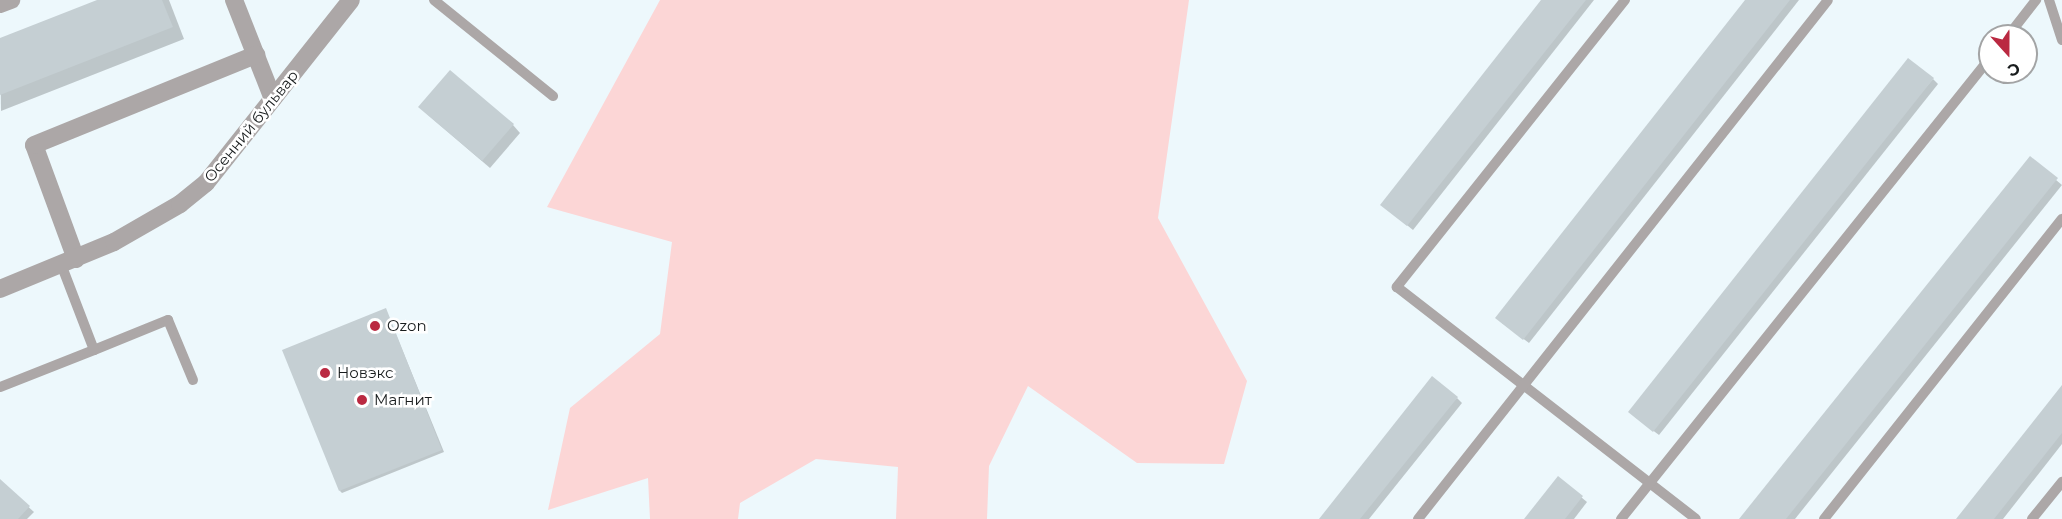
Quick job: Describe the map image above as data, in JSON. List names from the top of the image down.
{
  "streets": {
    "street": ["Осенний бульвар"]
  },
  "places": ["Ozon", "Новэкс", "Магнит"],
  "north": "bottom"
}
